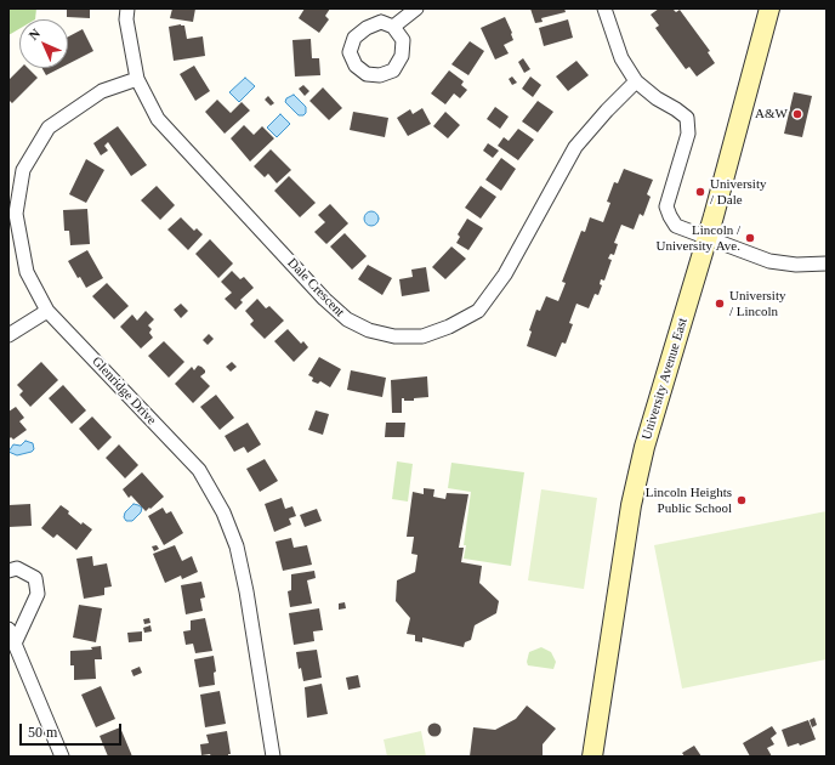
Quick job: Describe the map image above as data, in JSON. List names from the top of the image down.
{
  "streets": {
    "main road": ["University Avenue East"],
    "street": ["Dale Crescent", "Glenridge Drive"]
  },
  "crossings": [
    ["Dale Crescent", "Glenridge Drive"]
  ],
  "places": [
    "A&W",
    "University / Dale",
    "Lincoln / University Ave.",
    "University / Lincoln",
    "Lincoln Heights Public School"
  ],
  "scale_bar": "50 m",
  "north": "top left"
}
